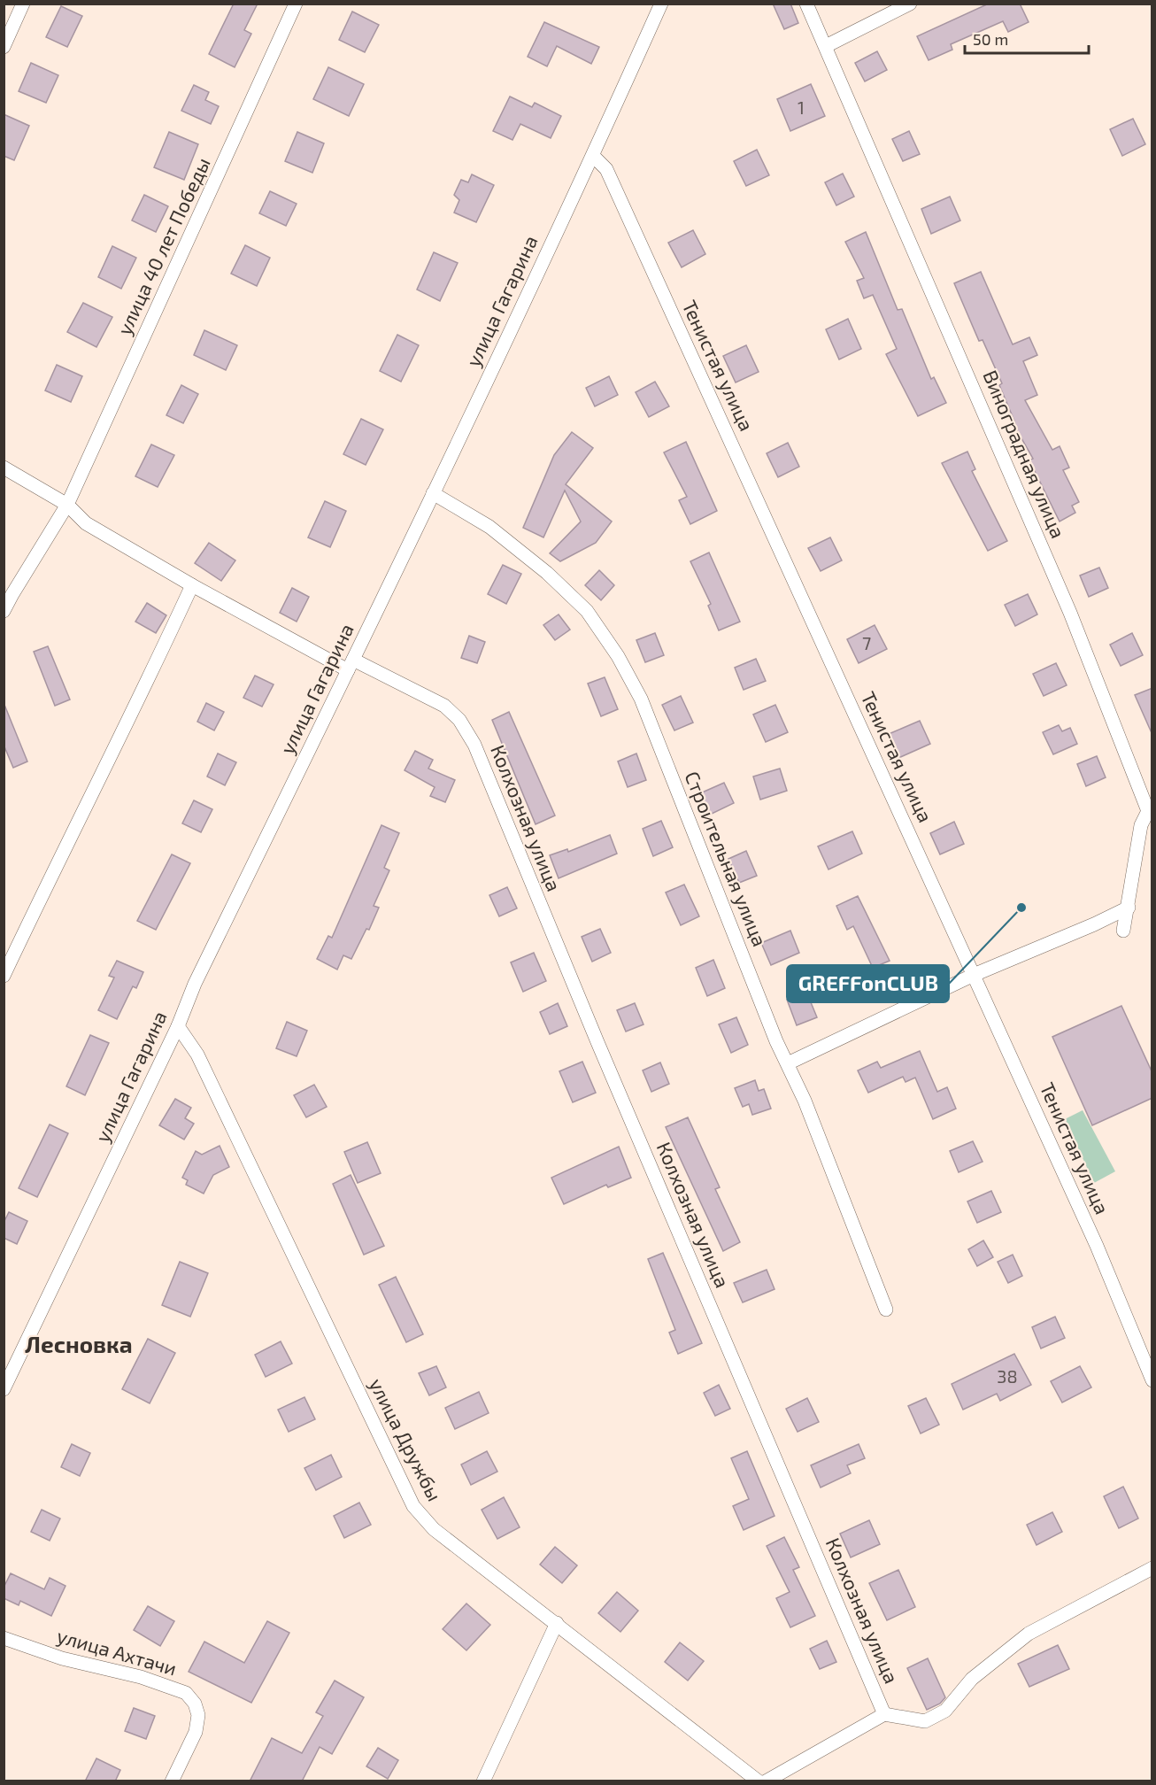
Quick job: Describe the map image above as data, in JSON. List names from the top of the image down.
{
  "streets": {
    "street": [
      "улица 40 лет Победы",
      "улица Гагарина",
      "Тенистая улица",
      "Виноградная улица",
      "Колхозная улица",
      "Строительная улица",
      "улица Дружбы",
      "улица Ахтачи"
    ]
  },
  "crossings": [
    ["улица 40 лет Победы", "Колхозная улица"],
    ["улица Гагарина", "Тенистая улица"],
    ["улица Гагарина", "Колхозная улица"],
    ["улица Гагарина", "Строительная улица"],
    ["улица Гагарина", "улица Дружбы"]
  ],
  "districts": ["Лесновка"],
  "places": ["GREFFonCLUB"],
  "house_numbers": ["1", "7", "38"],
  "scale_bar": "50 m"
}
